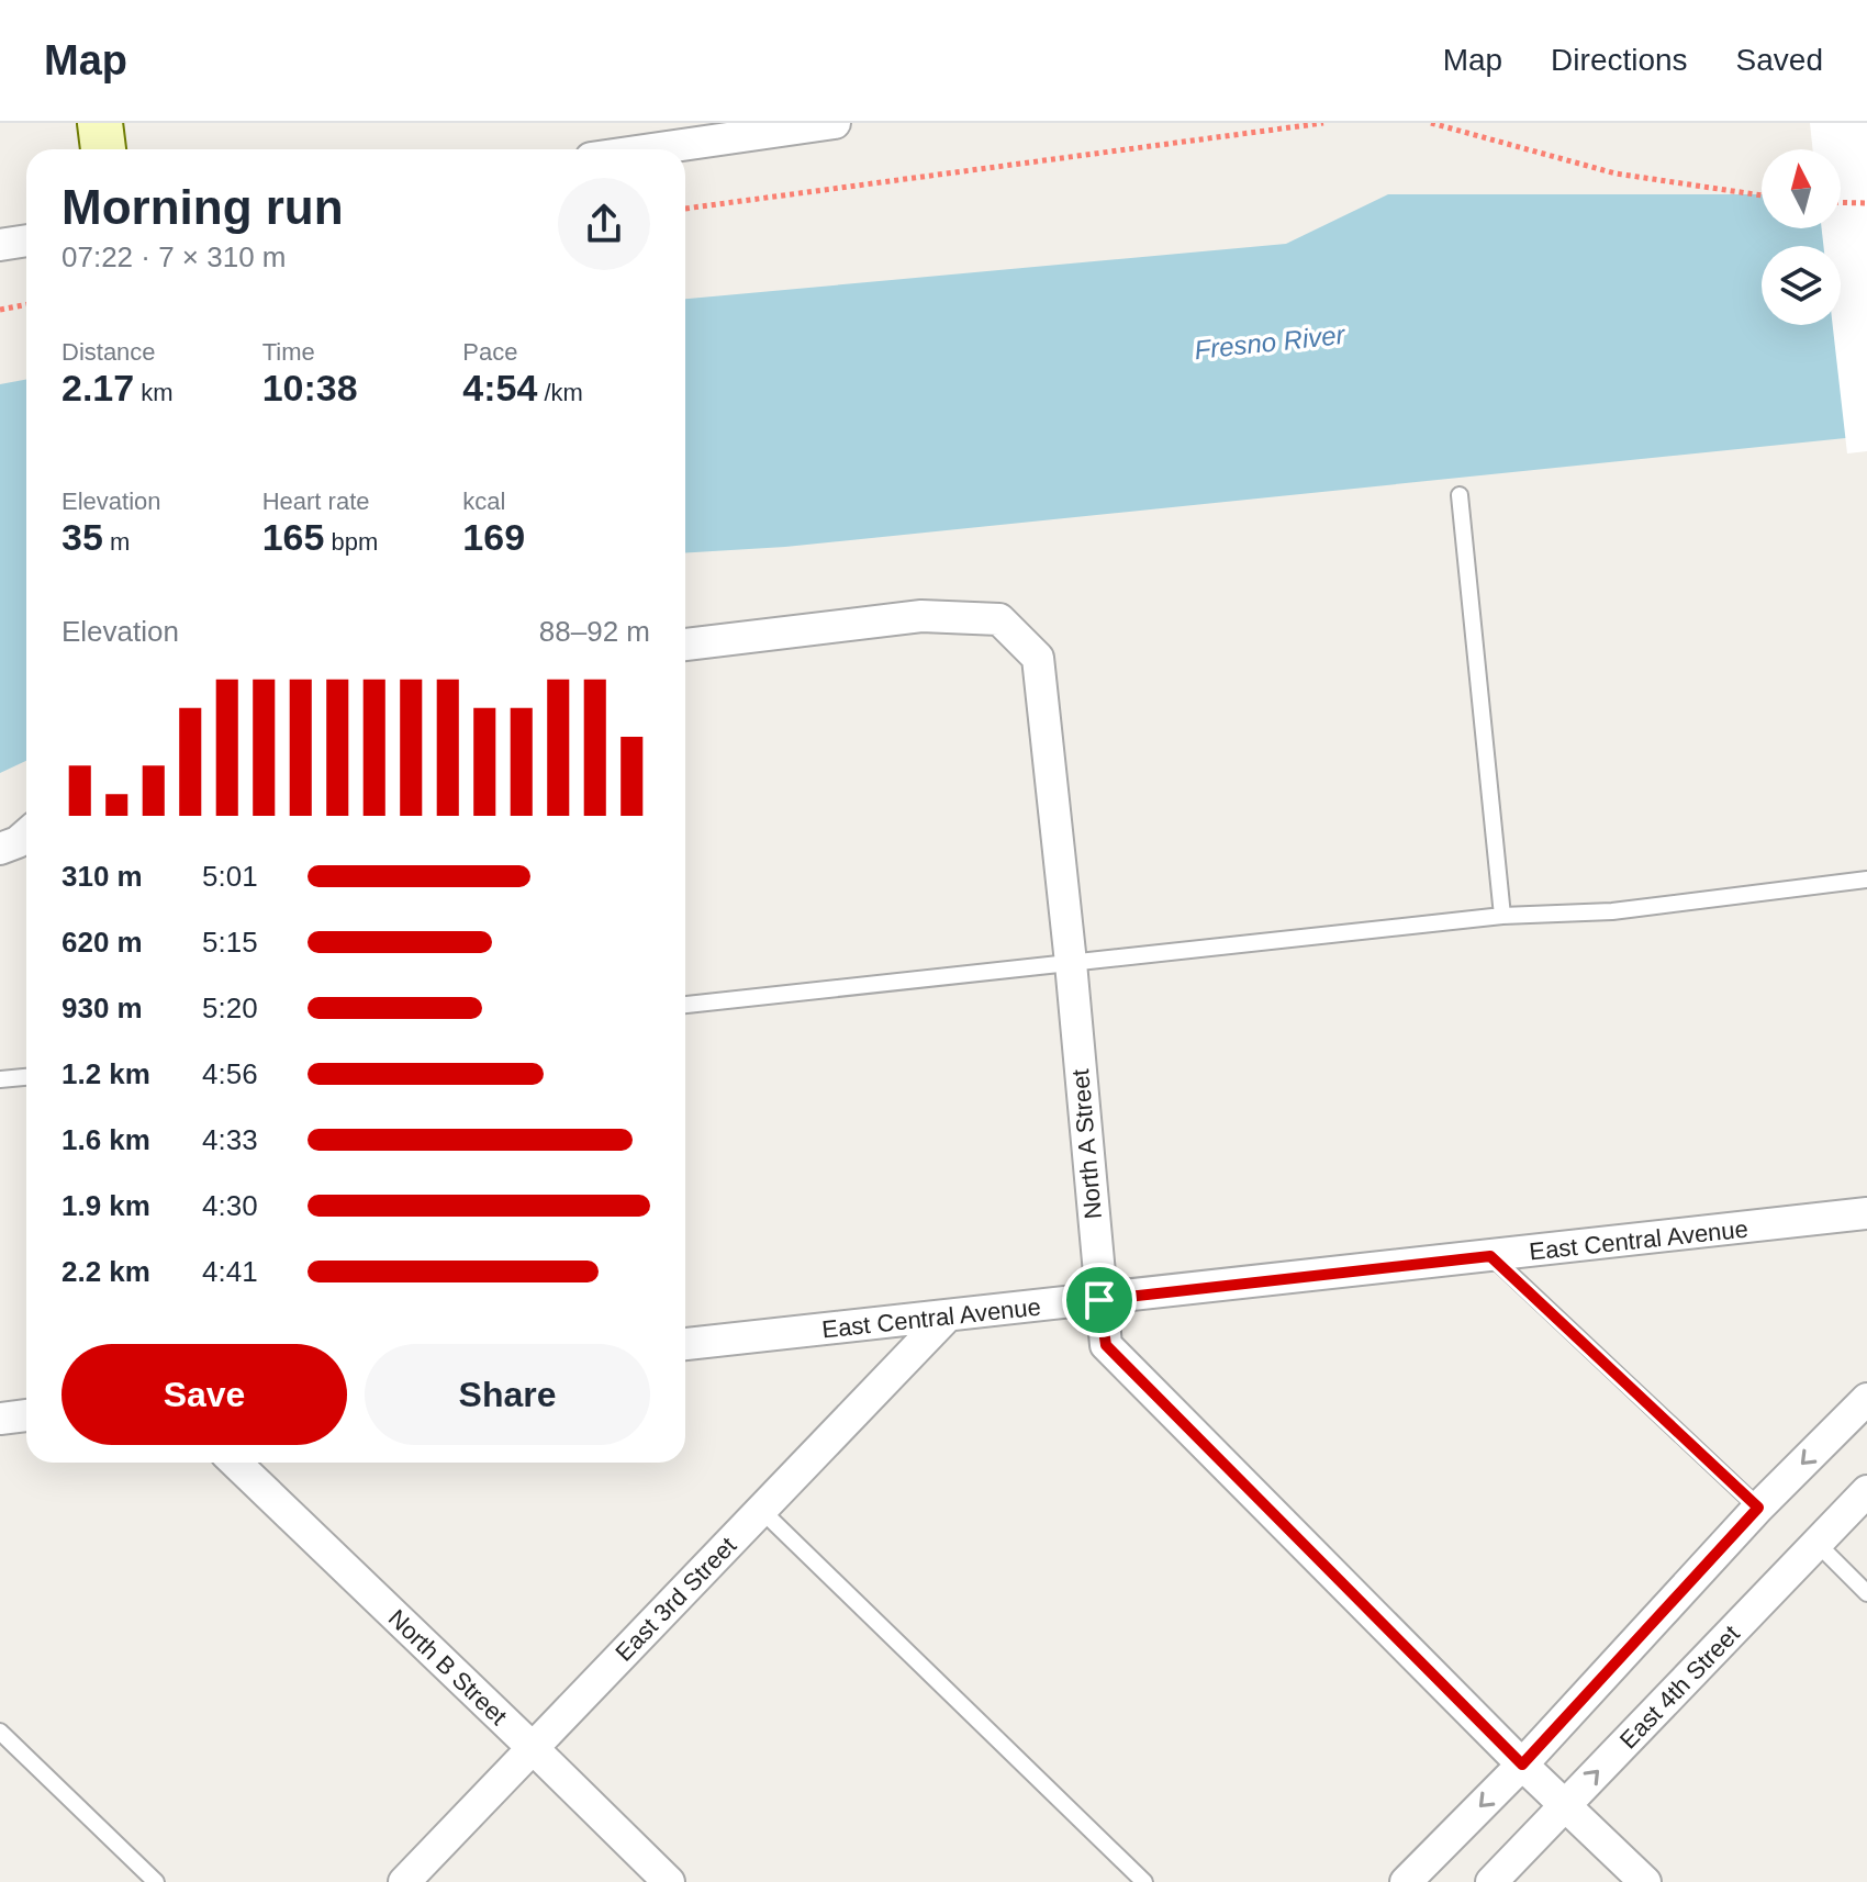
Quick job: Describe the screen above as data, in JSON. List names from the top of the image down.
{
  "streets": {
    "street": [
      "North A Street",
      "East Central Avenue",
      "East 3rd Street",
      "North B Street",
      "East 4th Street"
    ]
  },
  "crossings": [
    ["North A Street", "East Central Avenue"],
    ["North A Street", "East 4th Street"],
    ["East Central Avenue", "East 3rd Street"],
    ["East 3rd Street", "North B Street"]
  ],
  "water": ["Fresno River"],
  "north": "top",
  "page": {
    "header": "Map",
    "nav": ["Map", "Directions", "Saved"],
    "heading": ["Morning run", "07:22 · 7 × 310 m"],
    "stats": [
      ["Distance", "2.17 km"],
      ["Time", "10:38"],
      ["Pace", "4:54 /km"],
      ["Elevation", "35 m"],
      ["Heart rate", "165 bpm"],
      ["kcal", "169"]
    ],
    "chart": ["Elevation", "88–92 m"],
    "list": [
      {
        "name": "310 m",
        "note": "5:01"
      },
      {
        "name": "620 m",
        "note": "5:15"
      },
      {
        "name": "930 m",
        "note": "5:20"
      },
      {
        "name": "1.2 km",
        "note": "4:56"
      },
      {
        "name": "1.6 km",
        "note": "4:33"
      },
      {
        "name": "1.9 km",
        "note": "4:30"
      },
      {
        "name": "2.2 km",
        "note": "4:41"
      }
    ],
    "buttons": ["Save", "Share"]
  }
}
